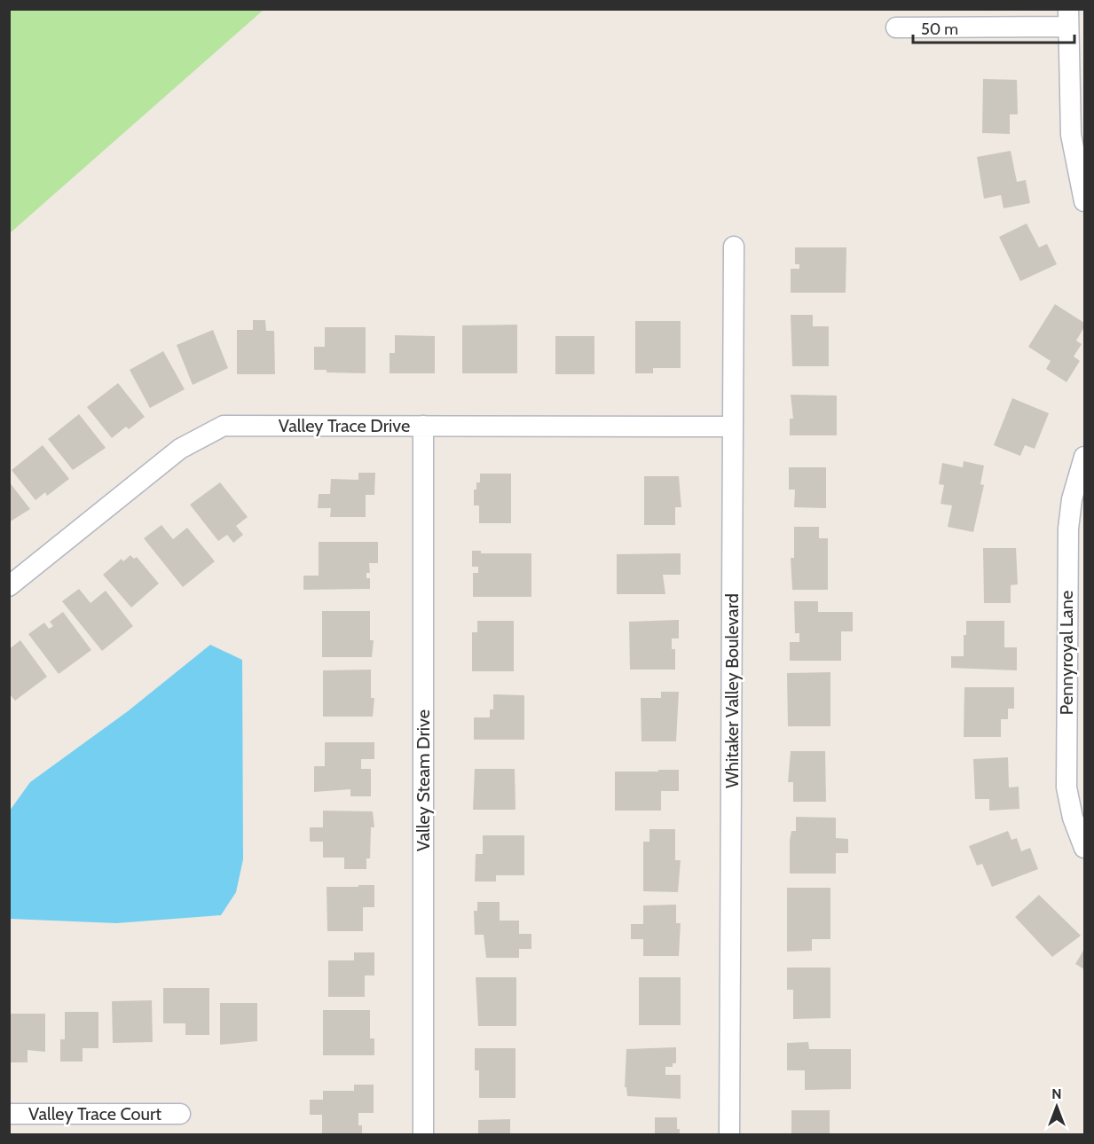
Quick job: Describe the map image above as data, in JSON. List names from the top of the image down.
{
  "streets": {
    "street": [
      "Valley Trace Drive",
      "Pennyroyal Lane",
      "Whitaker Valley Boulevard",
      "Valley Steam Drive",
      "Valley Trace Court"
    ]
  },
  "crossings": [
    ["Valley Trace Drive", "Whitaker Valley Boulevard"],
    ["Valley Trace Drive", "Valley Steam Drive"]
  ],
  "scale_bar": "50 m",
  "north": "top"
}
